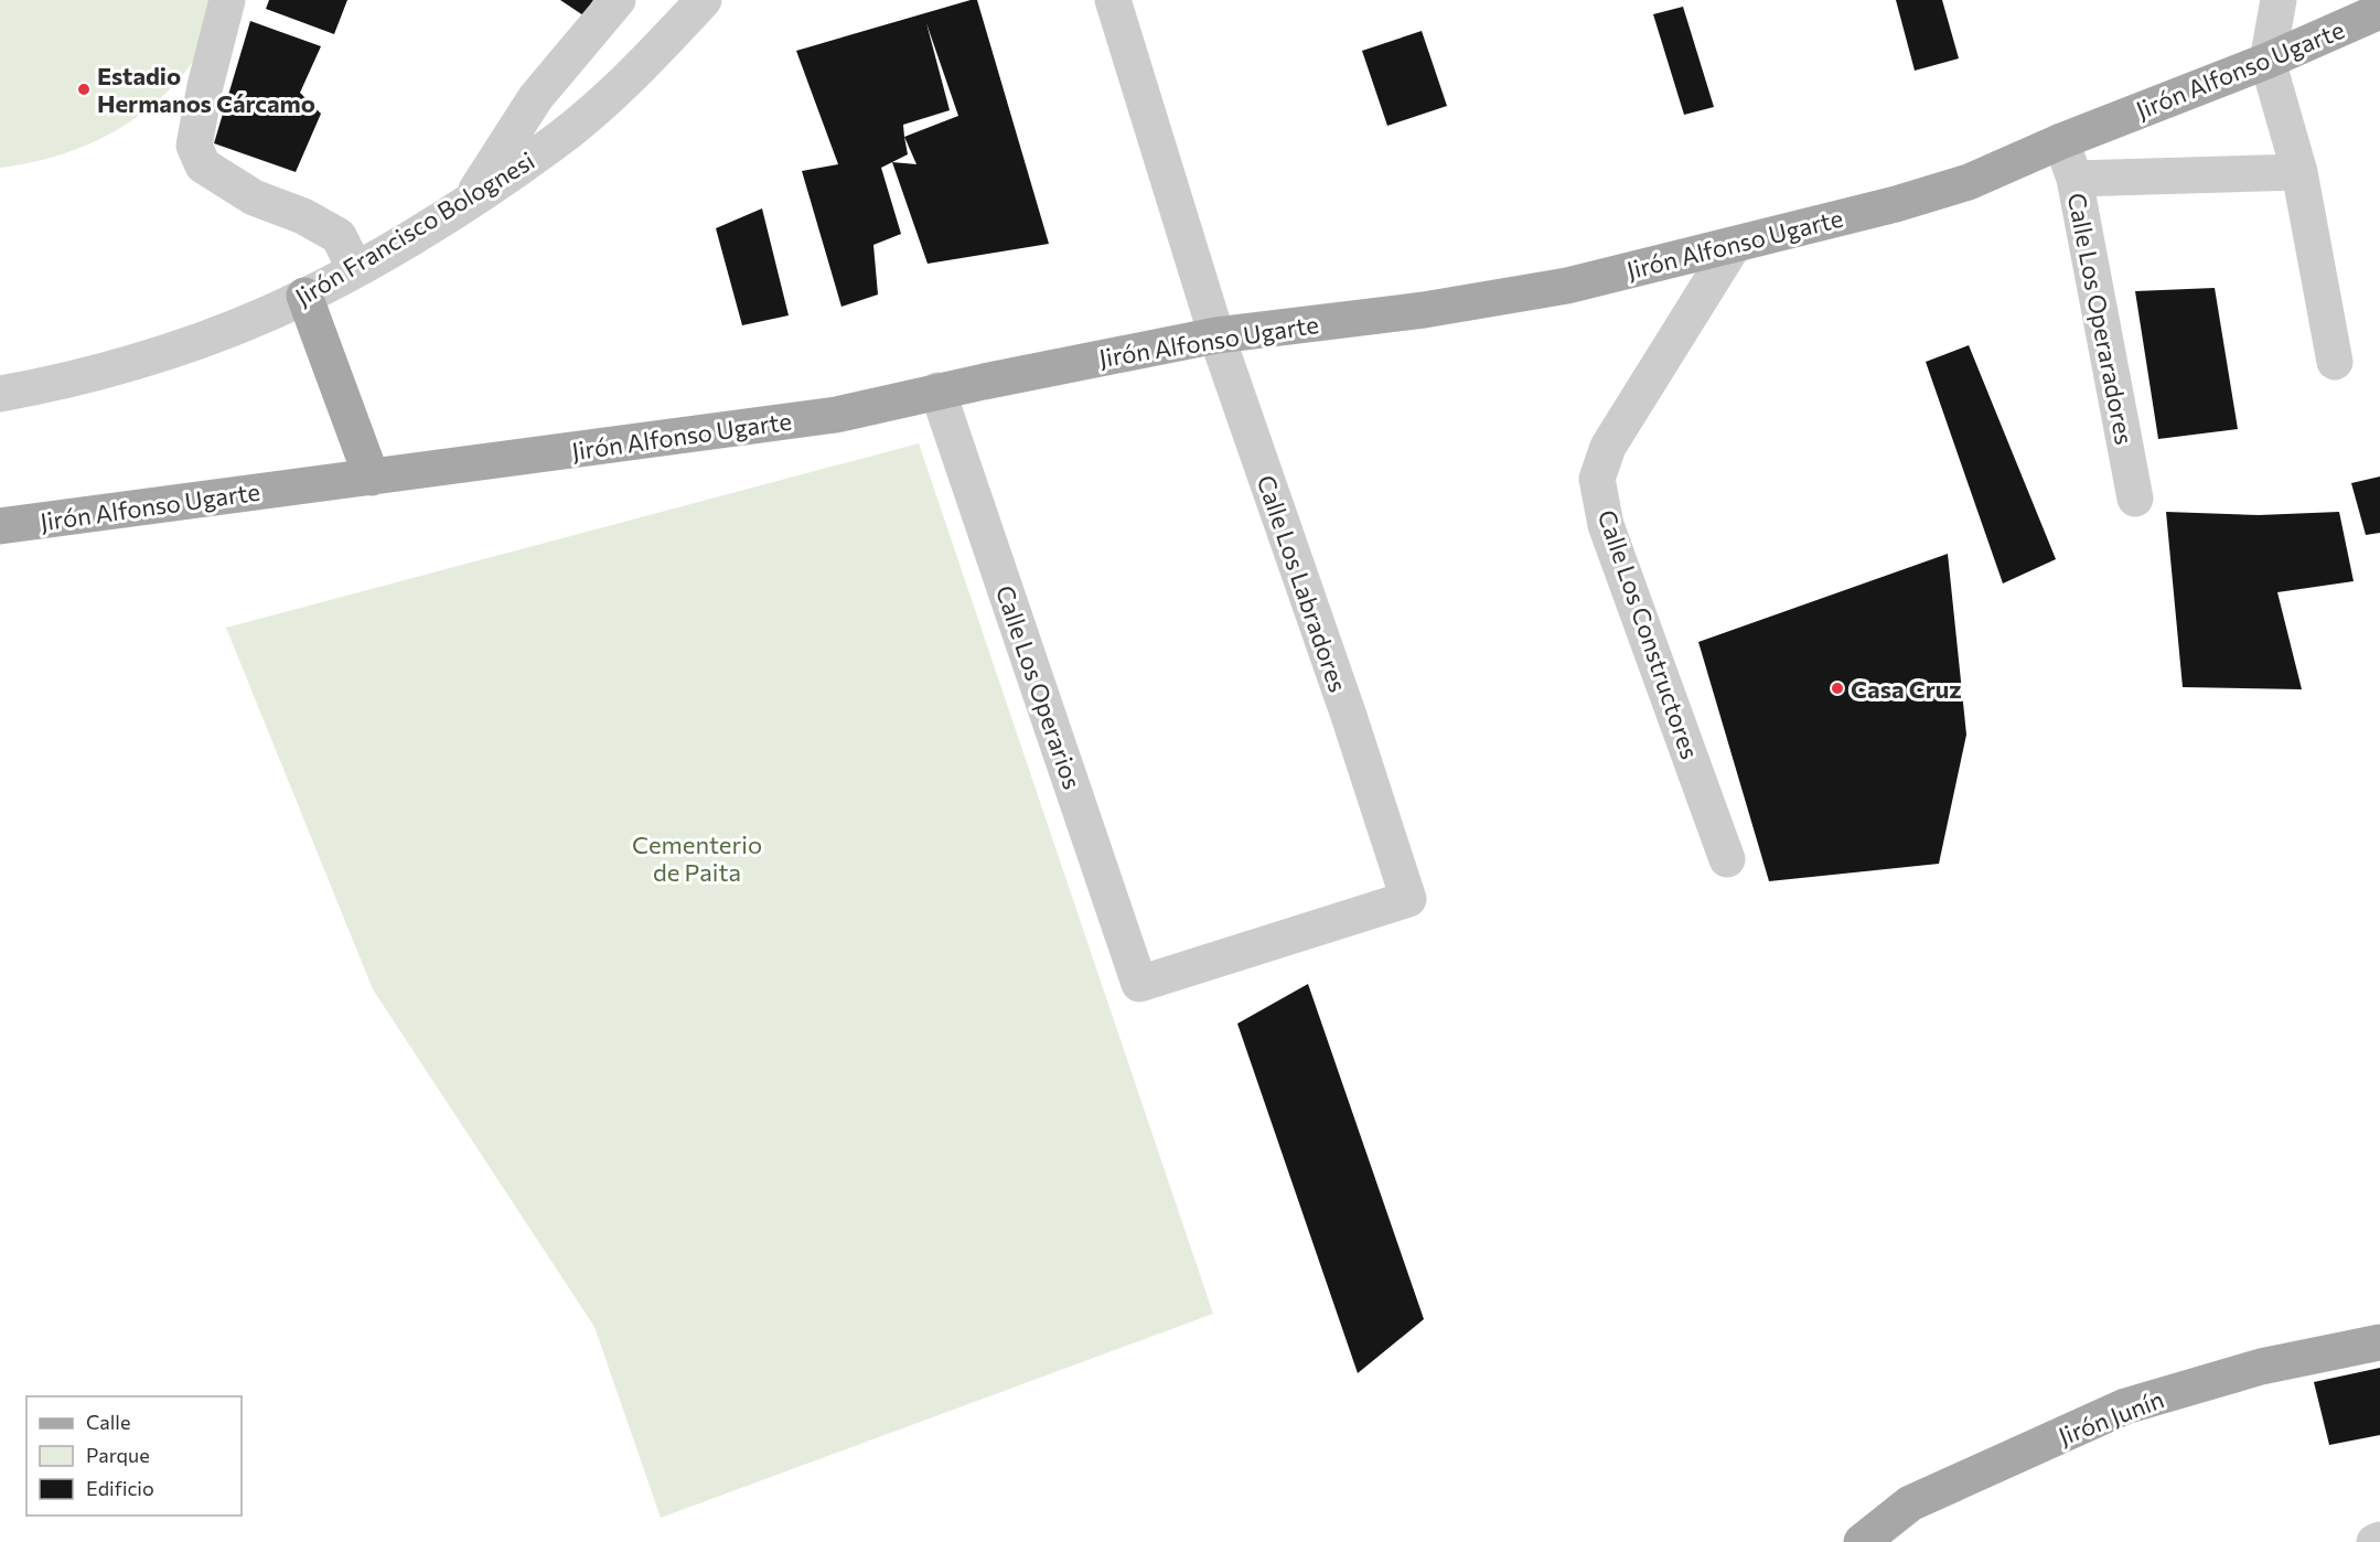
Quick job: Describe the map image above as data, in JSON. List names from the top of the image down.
{
  "streets": {
    "main road": ["Jirón Alfonso Ugarte", "Jirón Junín"],
    "street": [
      "Jirón Francisco Bolognesi",
      "Calle Los Operaradores",
      "Calle Los Labradores",
      "Calle Los Constructores",
      "Calle Los Operarios"
    ]
  },
  "crossings": [
    ["Jirón Alfonso Ugarte", "Calle Los Operaradores"],
    ["Jirón Alfonso Ugarte", "Calle Los Labradores"],
    ["Jirón Alfonso Ugarte", "Calle Los Constructores"],
    ["Jirón Alfonso Ugarte", "Calle Los Operarios"],
    ["Calle Los Labradores", "Calle Los Operarios"]
  ],
  "parks": ["Cementerio de Paita"],
  "places": ["Estadio Hermanos Cárcamo", "Casa Cruz"],
  "legend": ["Calle", "Parque", "Edificio"]
}
